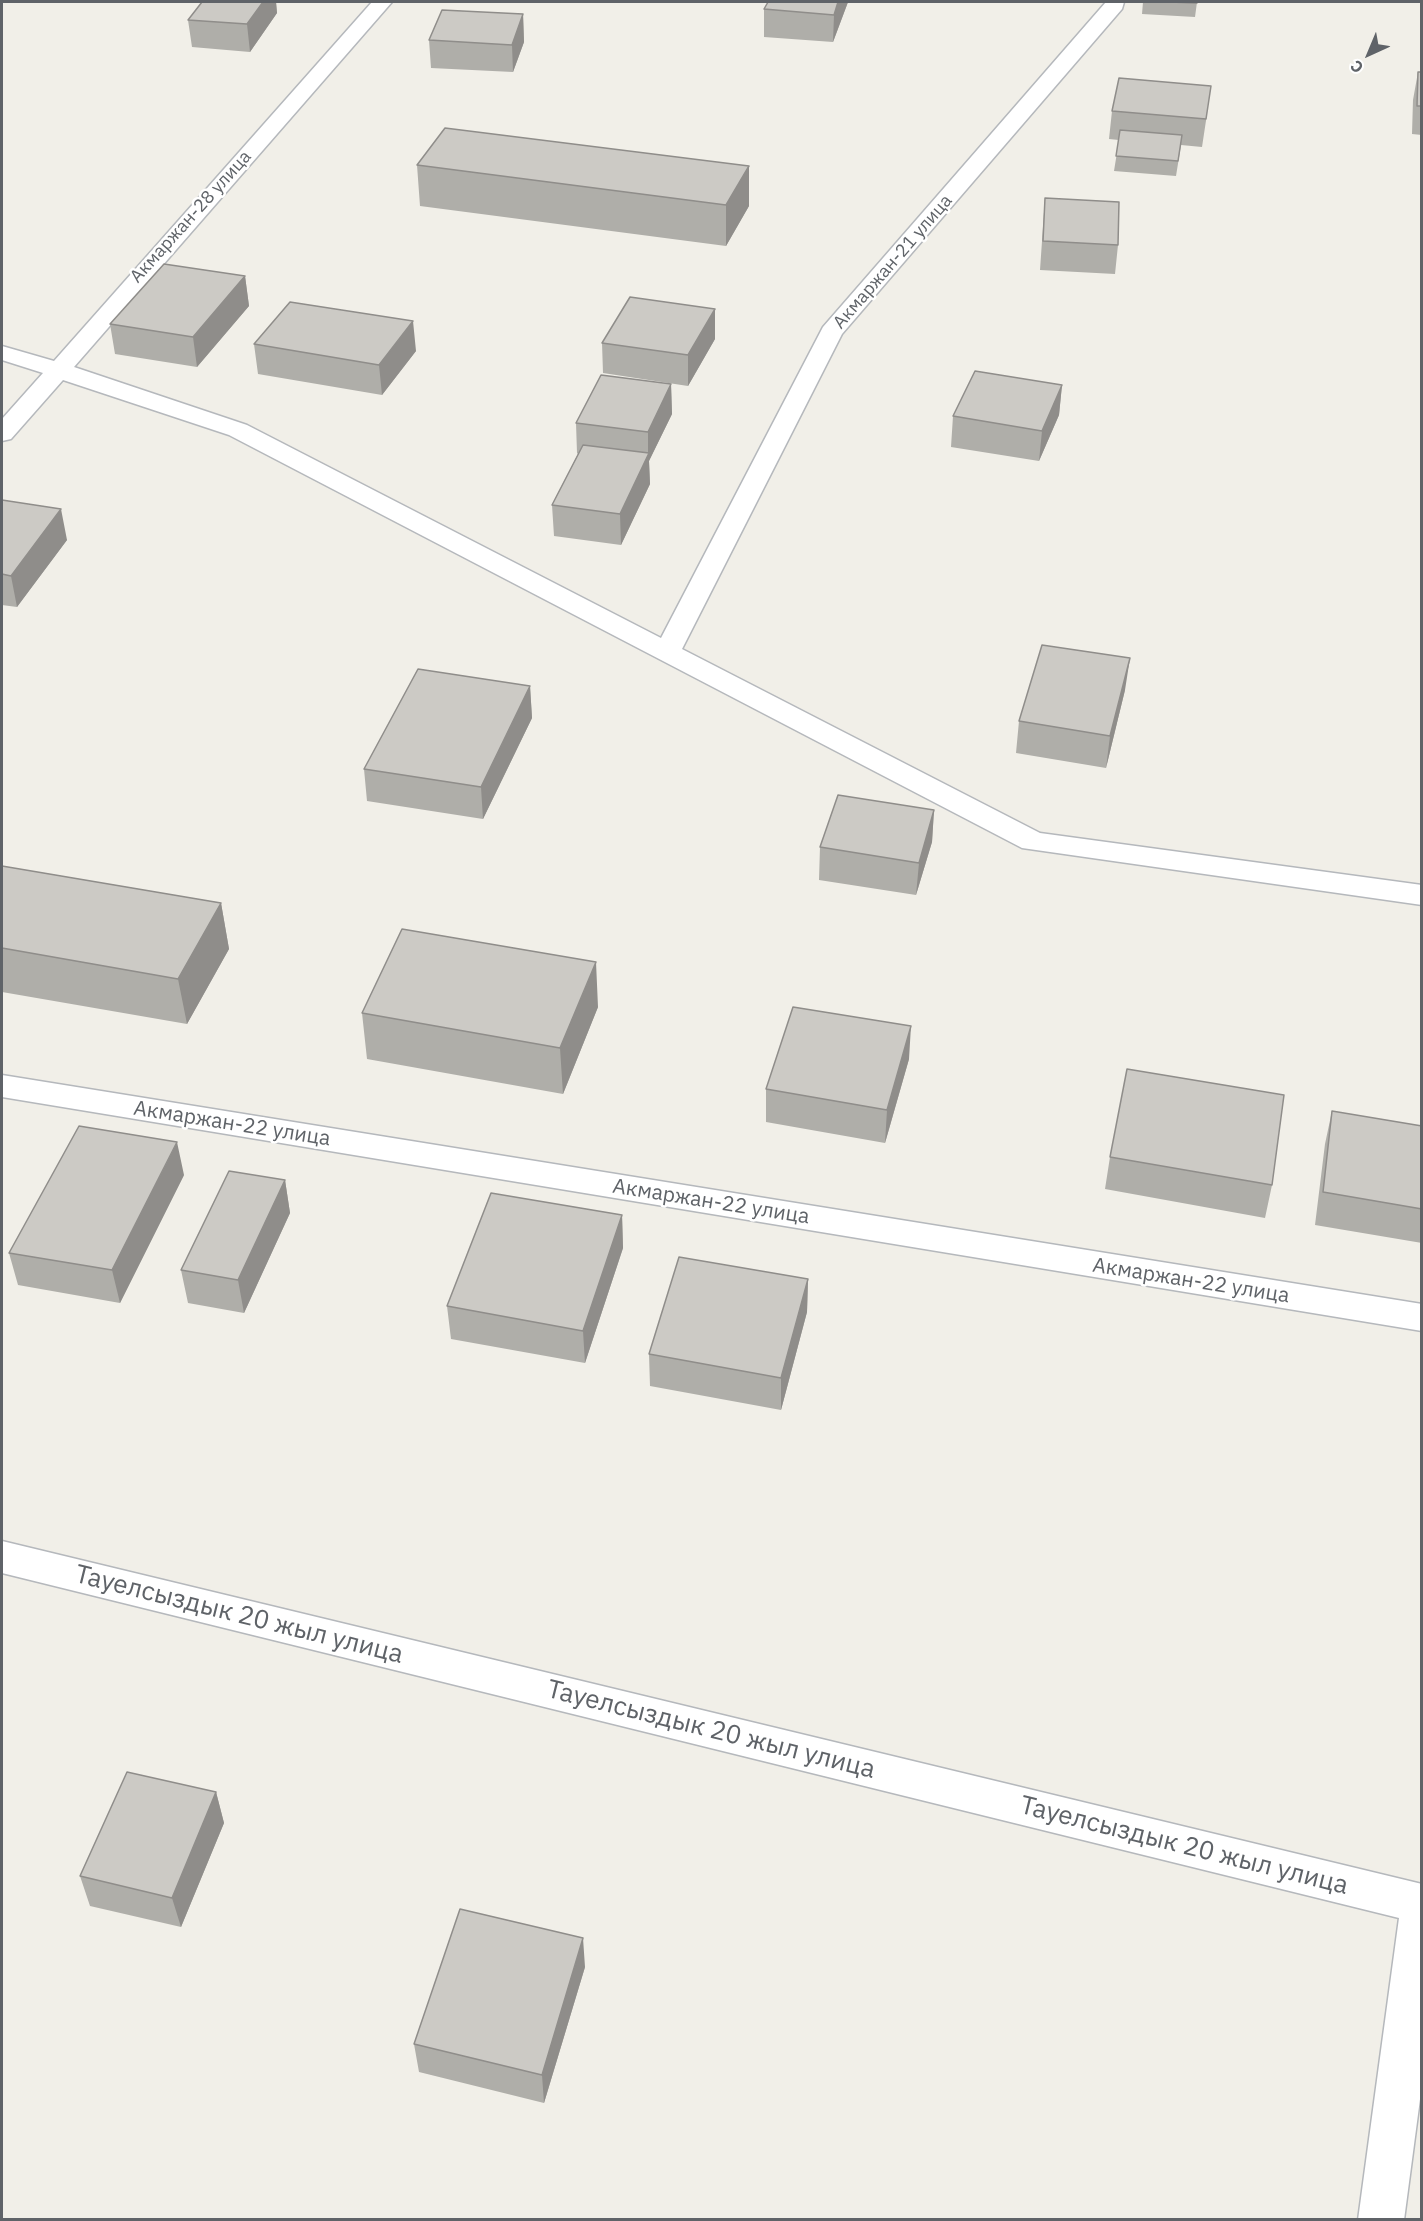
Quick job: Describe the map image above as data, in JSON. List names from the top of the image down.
{
  "streets": {
    "street": [
      "Акмаржан-28 улица",
      "Акмаржан-21 улица",
      "Акмаржан-22 улица",
      "Тауелсыздык 20 жыл улица"
    ]
  },
  "north": "bottom left"
}
